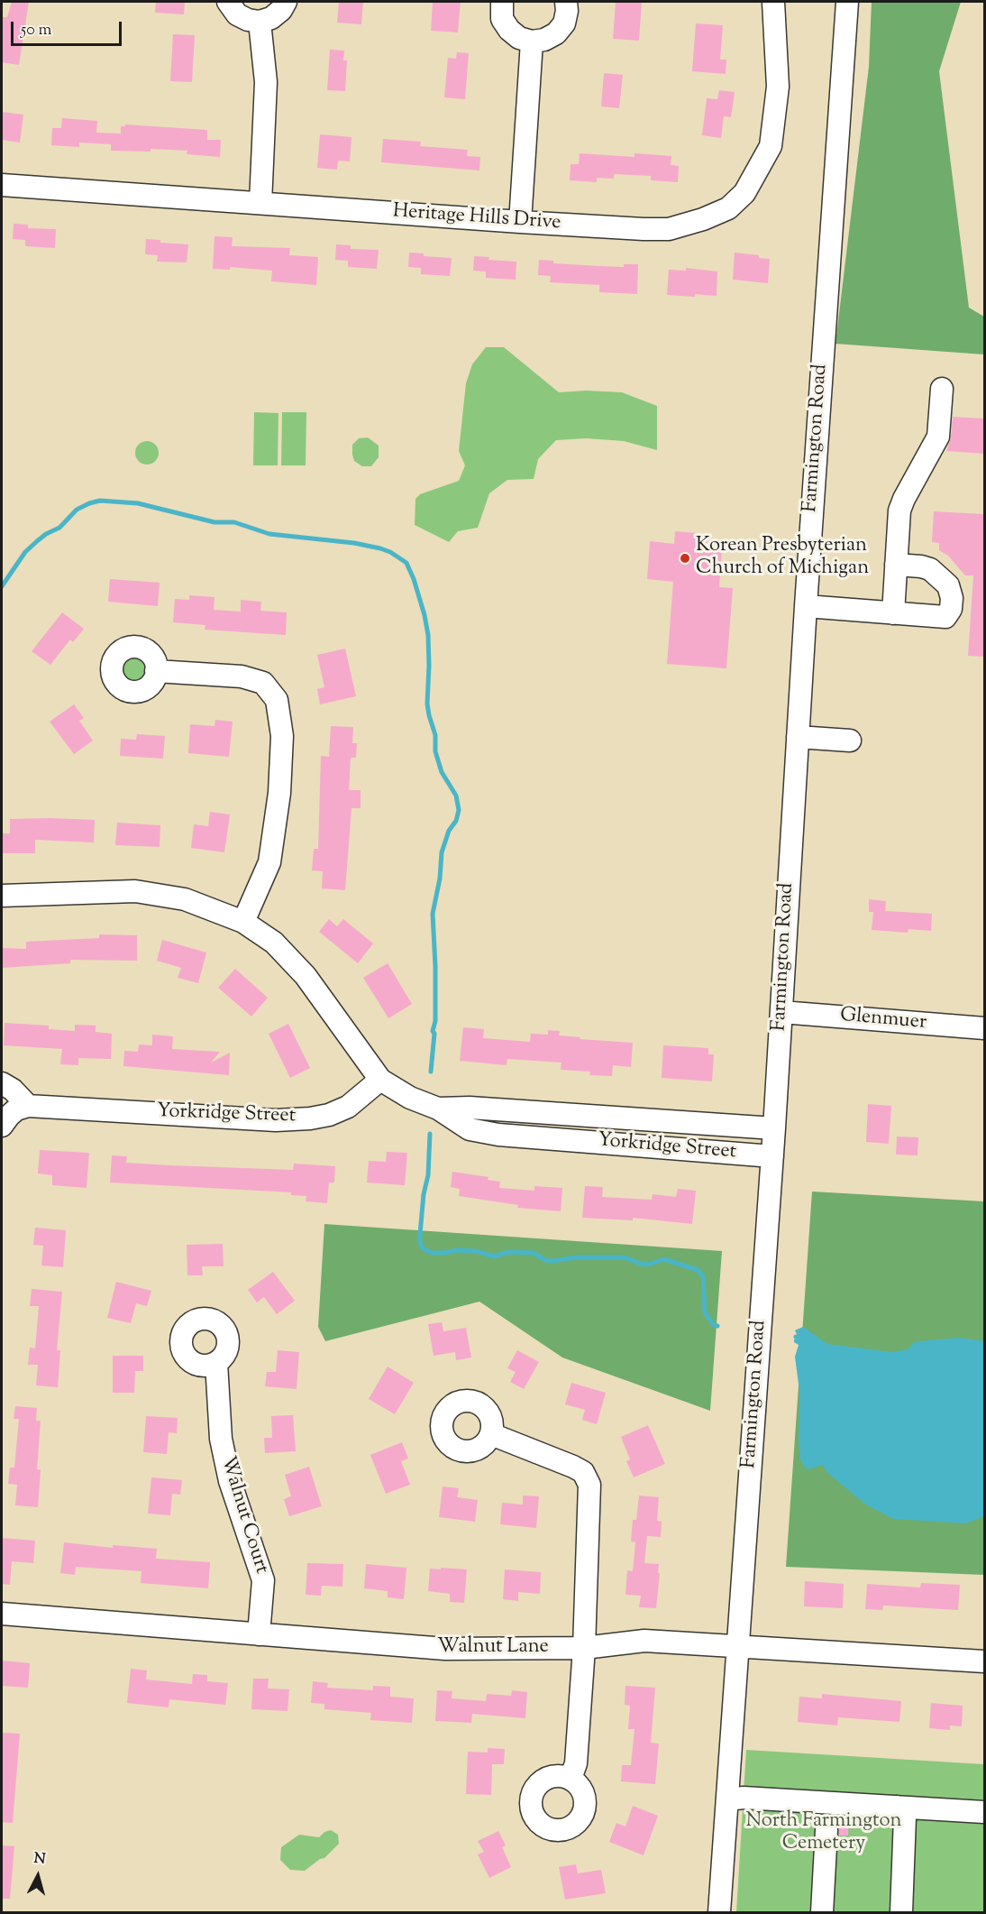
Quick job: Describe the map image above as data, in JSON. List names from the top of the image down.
{
  "streets": {
    "street": [
      "Heritage Hills Drive",
      "Farmington Road",
      "Glenmuer",
      "Yorkridge Street",
      "Walnut Court",
      "Walnut Lane"
    ]
  },
  "crossings": [
    ["Farmington Road", "Glenmuer"],
    ["Farmington Road", "Yorkridge Street"],
    ["Farmington Road", "Walnut Lane"],
    ["Walnut Court", "Walnut Lane"]
  ],
  "parks": ["North Farmington Cemetery"],
  "places": ["Korean Presbyterian Church of Michigan"],
  "scale_bar": "50 m",
  "north": "top"
}
